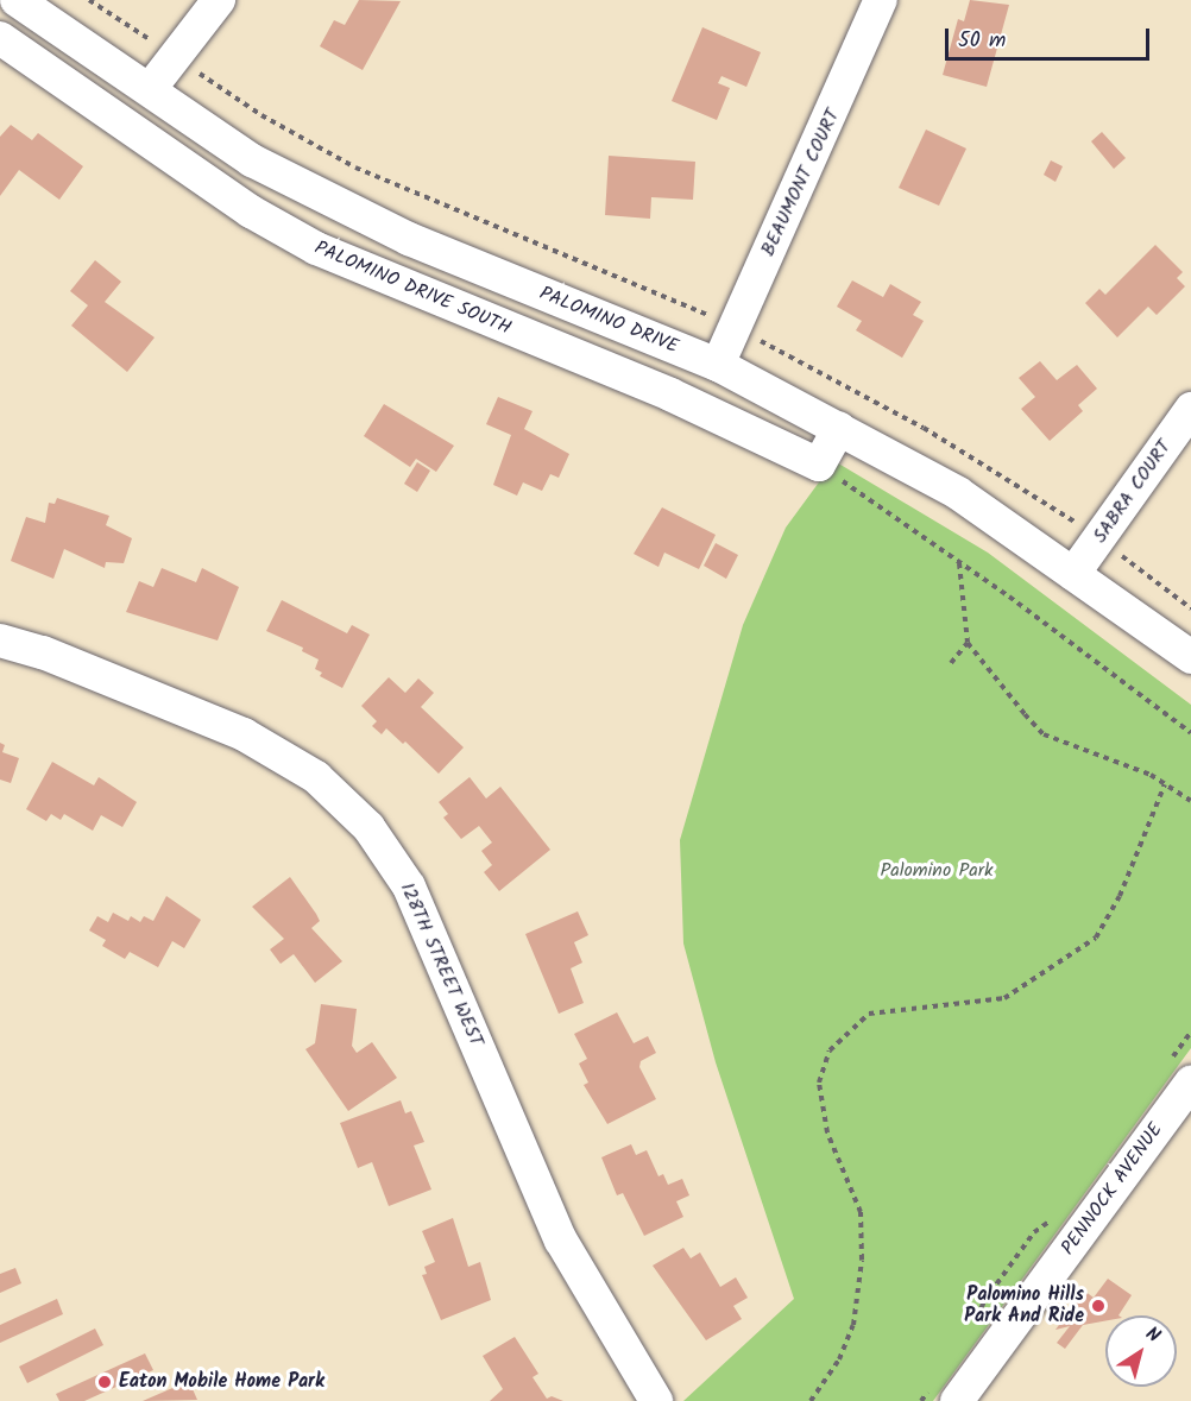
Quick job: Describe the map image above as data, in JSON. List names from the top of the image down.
{
  "streets": {
    "street": [
      "BEAUMONT COURT",
      "PALOMINO DRIVE SOUTH",
      "PALOMINO DRIVE",
      "SABRA COURT",
      "128TH STREET WEST",
      "PENNOCK AVENUE"
    ]
  },
  "crossings": [
    ["BEAUMONT COURT", "PALOMINO DRIVE"],
    ["PALOMINO DRIVE", "SABRA COURT"]
  ],
  "parks": ["Palomino Park"],
  "places": ["Palomino Hills Park And Ride", "Eaton Mobile Home Park"],
  "scale_bar": "50 m",
  "north": "top right"
}
